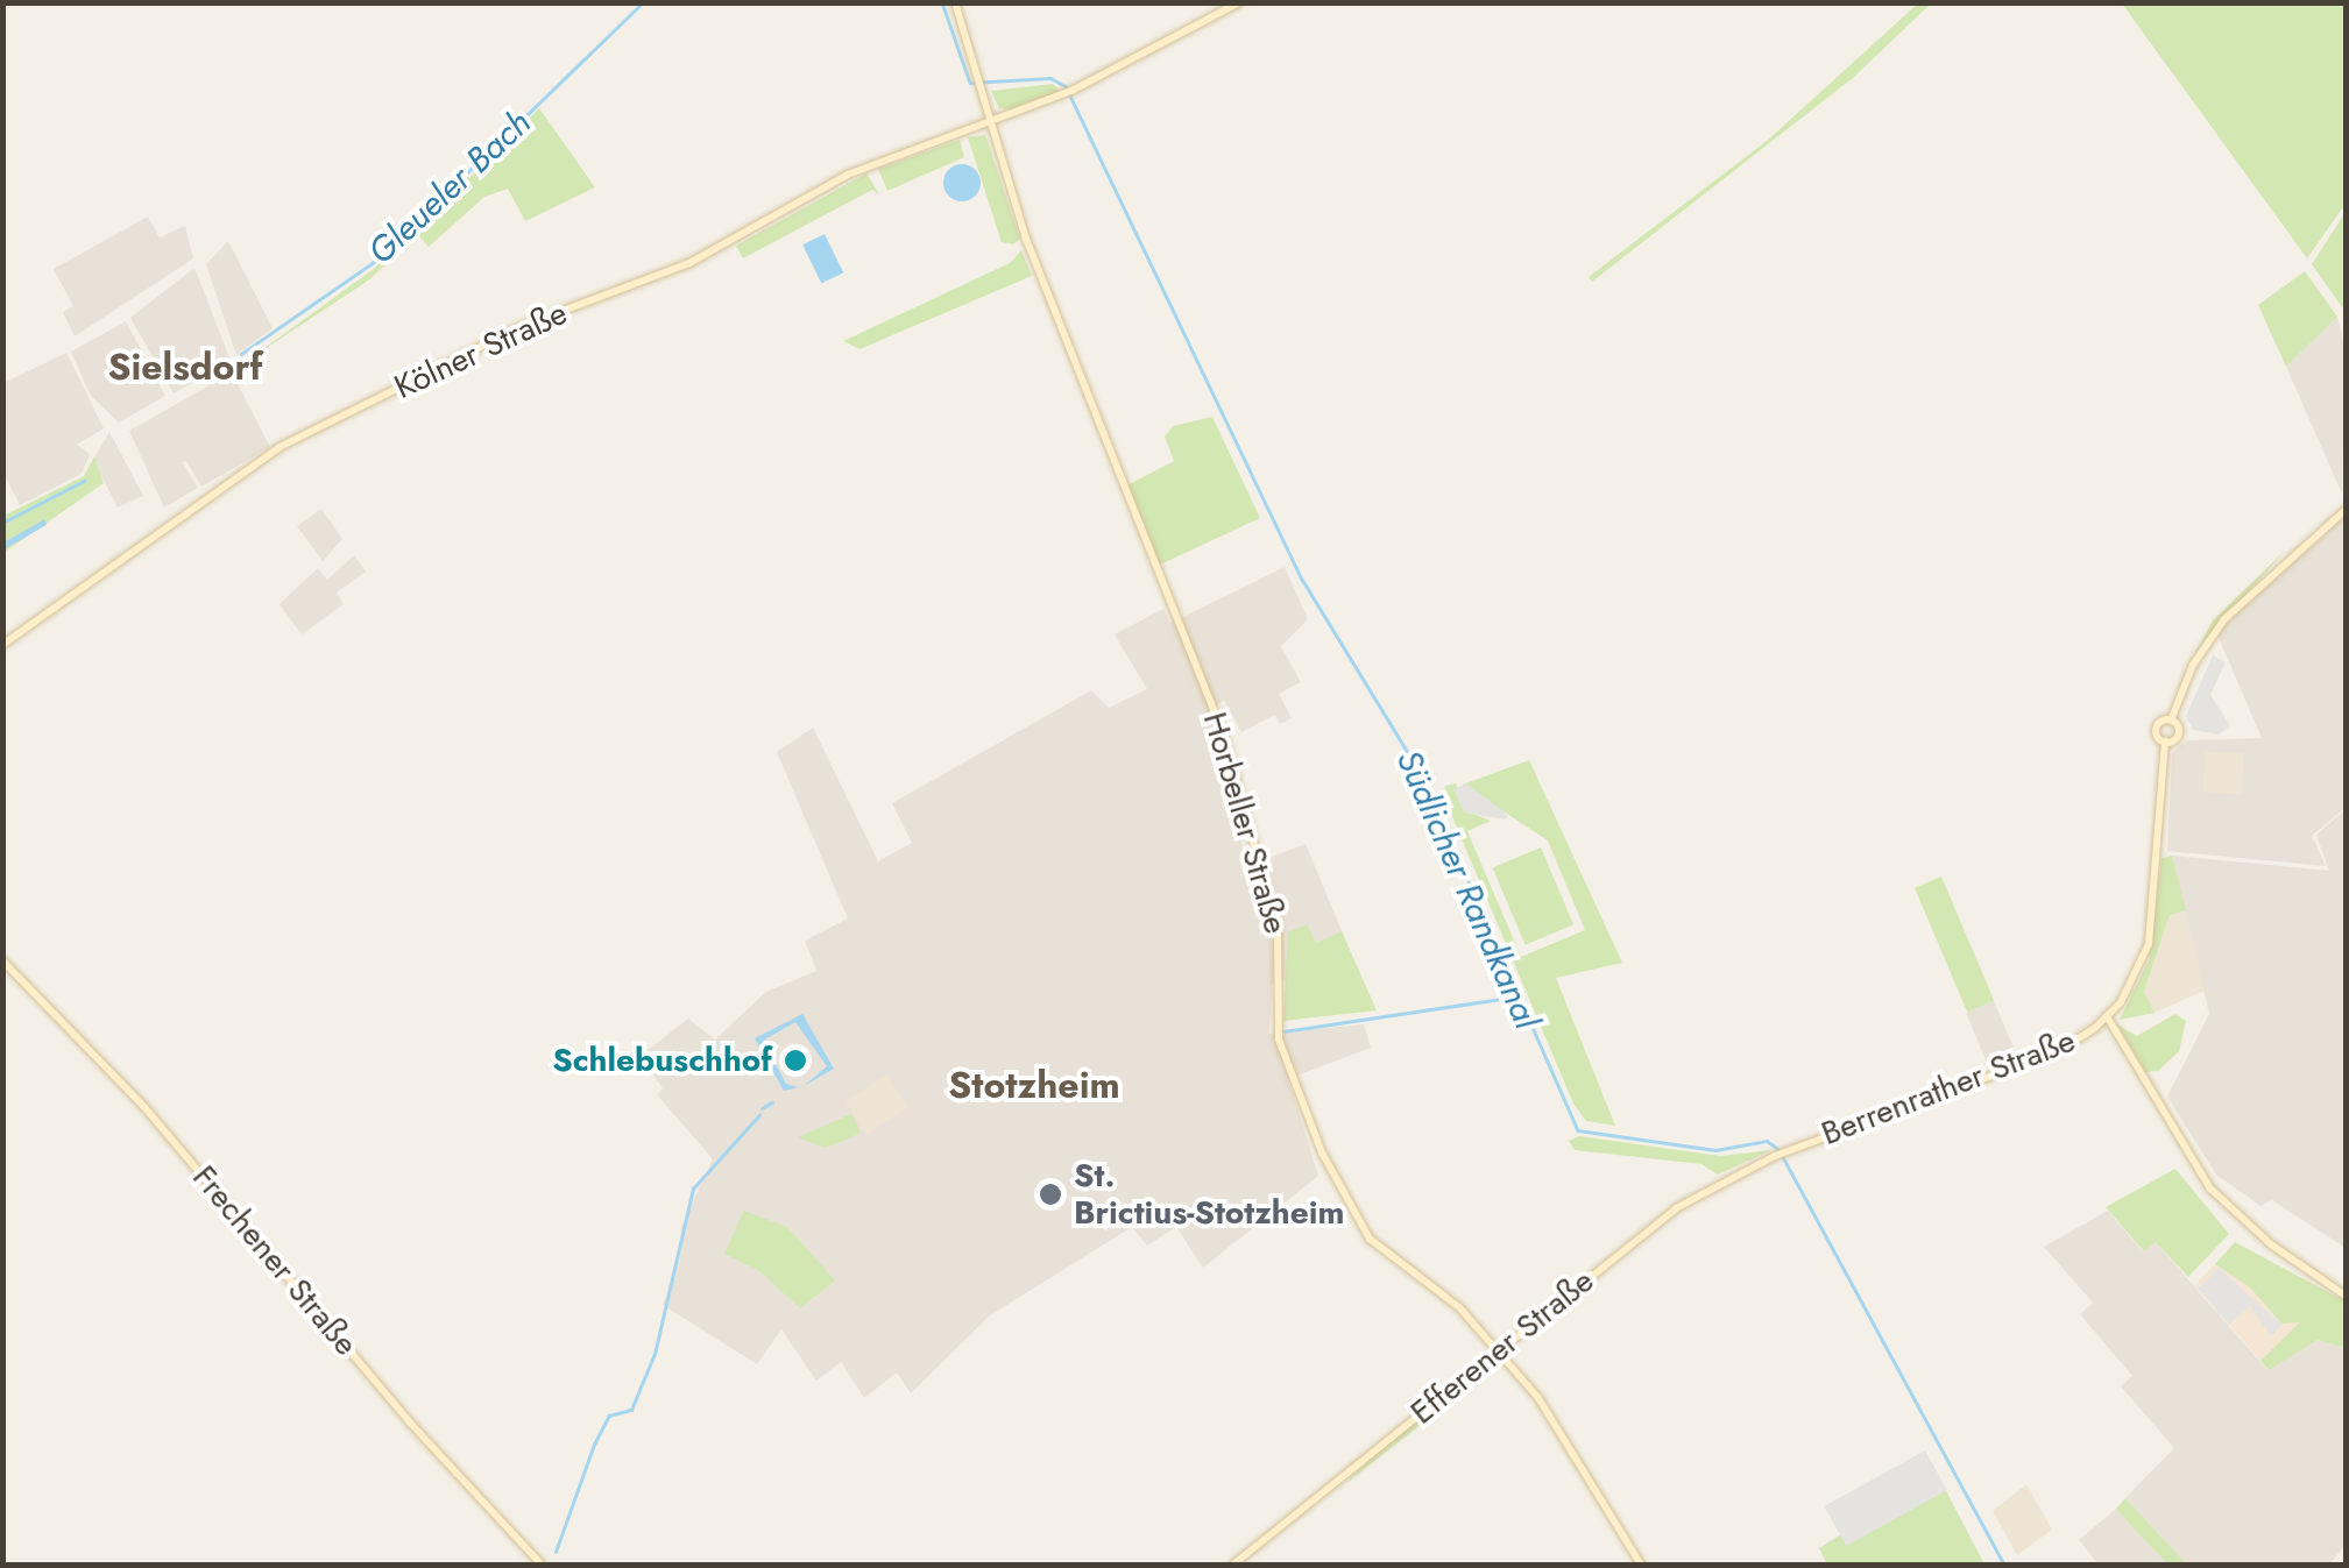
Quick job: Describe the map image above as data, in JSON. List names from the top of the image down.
{
  "streets": {
    "street": [
      "Kölner Straße",
      "Horbeller Straße",
      "Berrenrather Straße",
      "Frechener Straße",
      "Efferener Straße"
    ]
  },
  "crossings": [
    ["Kölner Straße", "Horbeller Straße"],
    ["Horbeller Straße", "Efferener Straße"],
    ["Berrenrather Straße", "Efferener Straße"]
  ],
  "districts": ["Sielsdorf", "Stotzheim"],
  "water": ["Gleueler Bach", "Südlicher Randkanal"],
  "places": ["Schlebuschhof", "St. Brictius-Stotzheim"]
}
